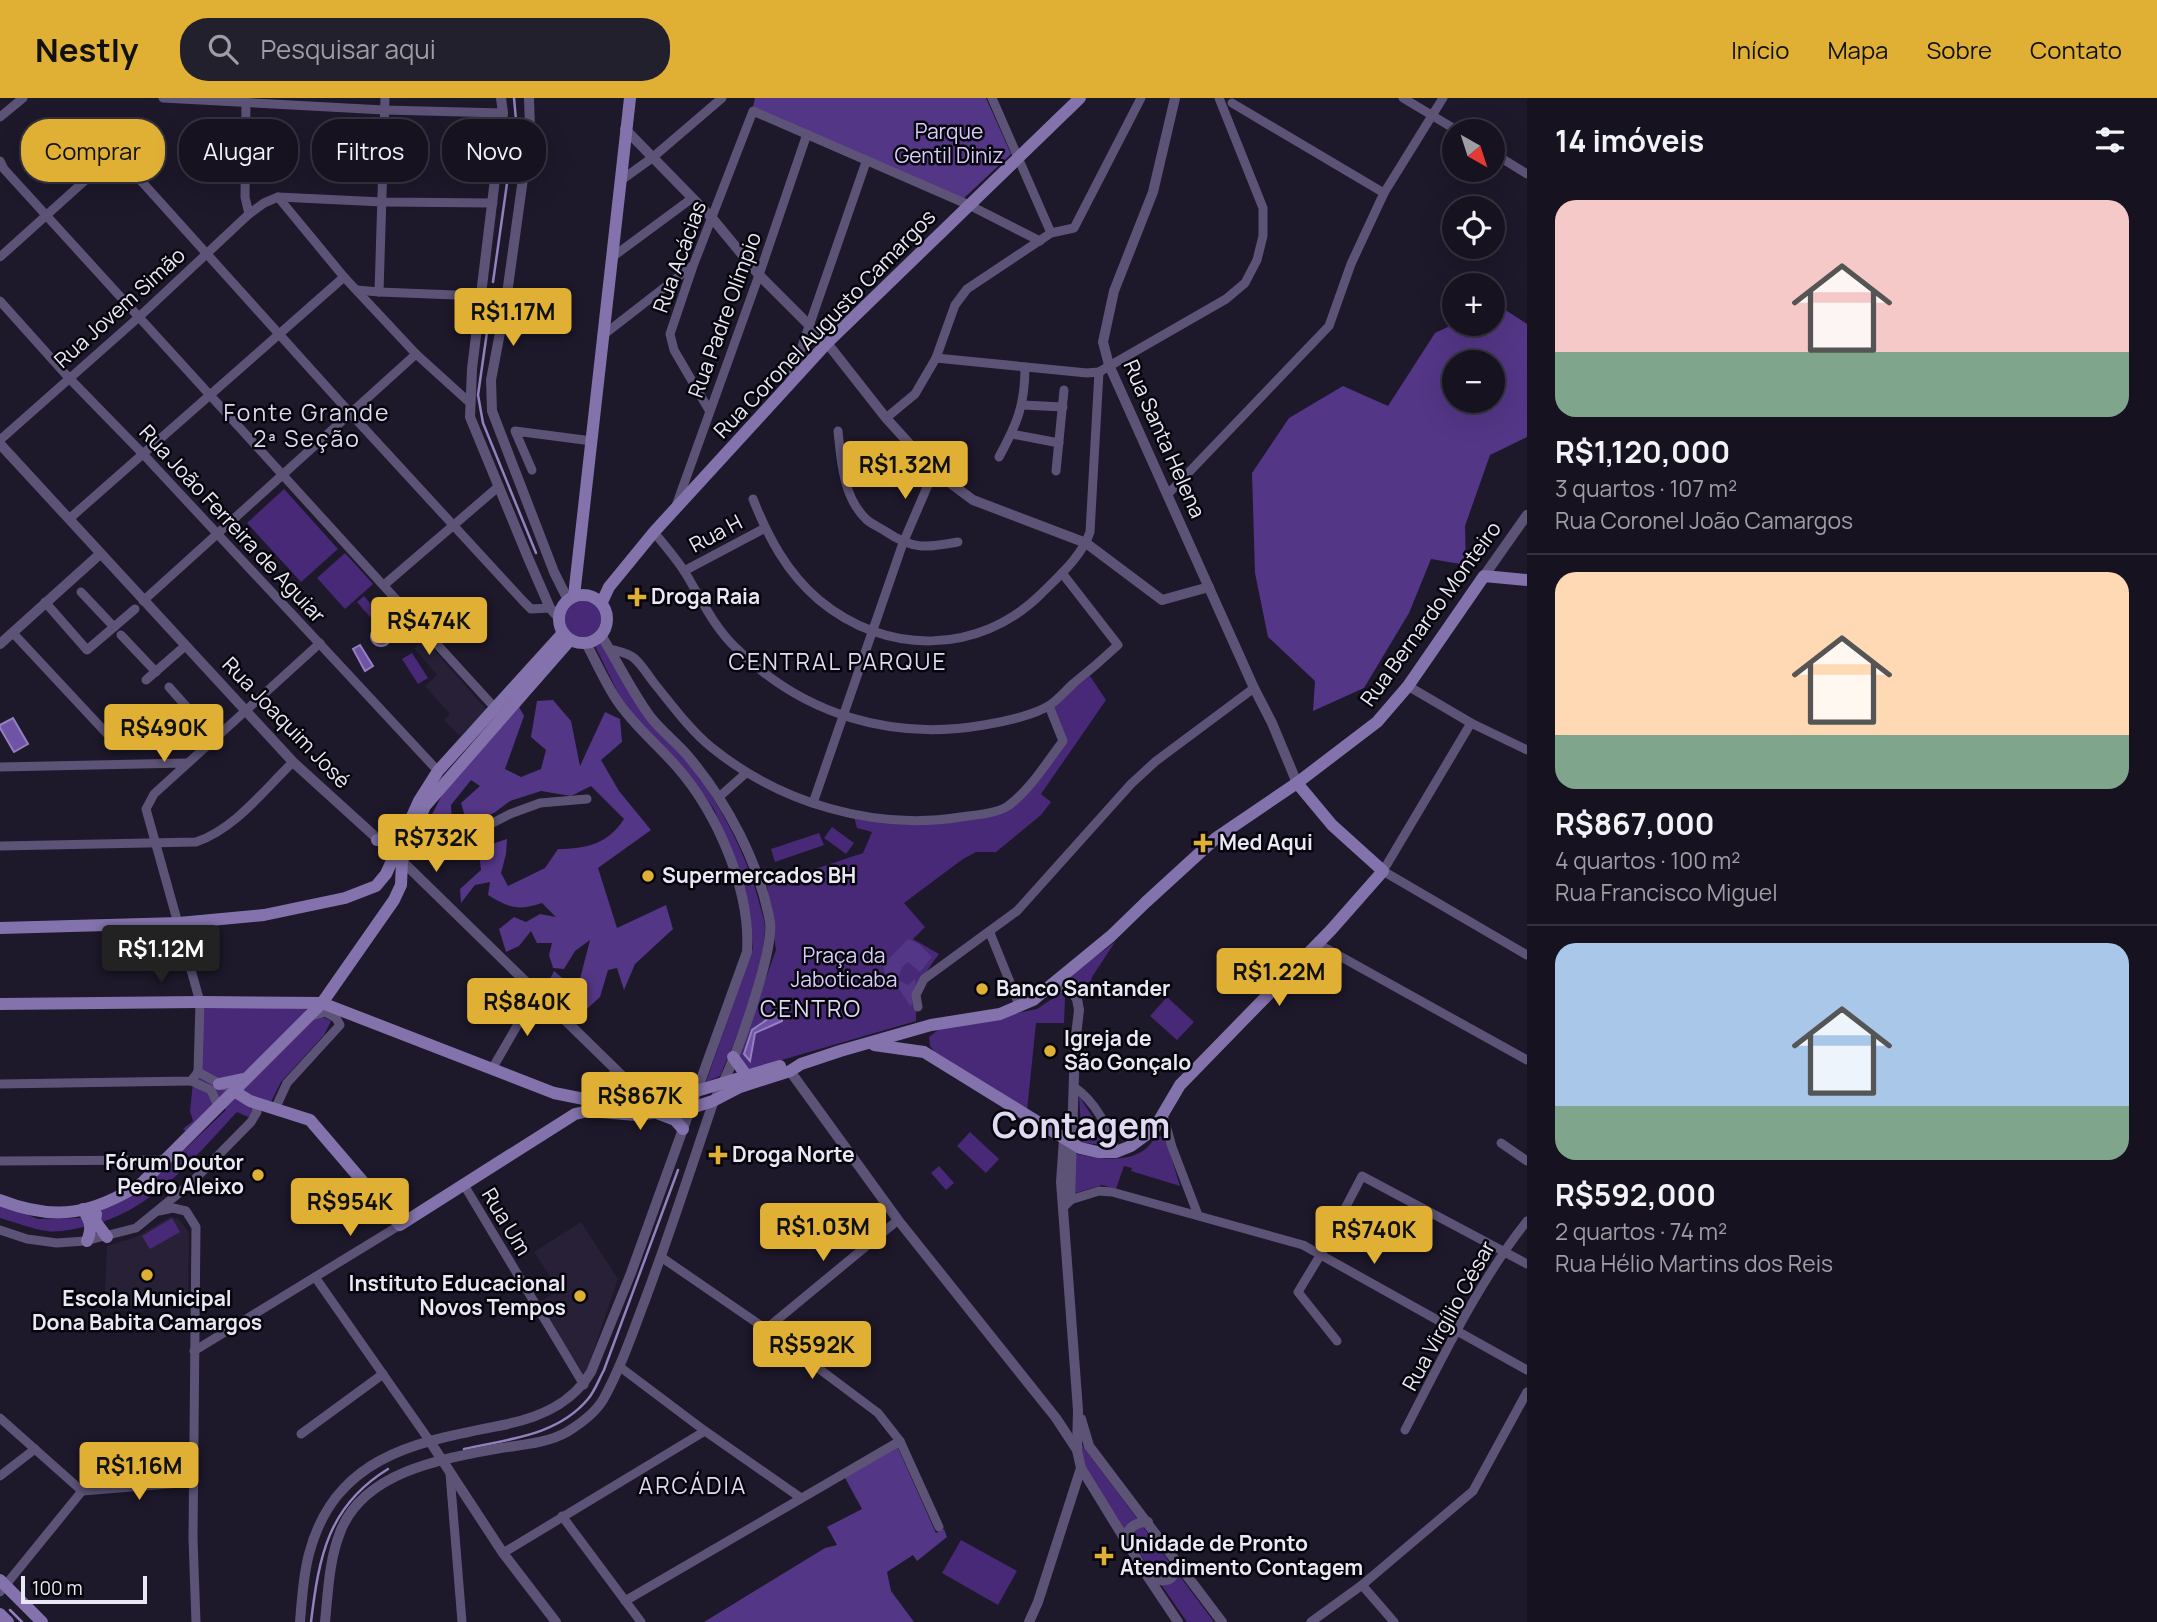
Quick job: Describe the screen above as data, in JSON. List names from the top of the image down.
{
  "streets": {
    "main road": ["Rua Coronel Augusto Camargos", "Rua Bernardo Monteiro"],
    "street": [
      "Rua Acácias",
      "Rua Jovem Simão",
      "Rua Padre Olímpio",
      "Rua Santa Helena",
      "Rua João Ferreira de Aguiar",
      "Rua H",
      "Rua Joaquim José",
      "Rua Um",
      "Rua Virgílio César"
    ]
  },
  "crossings": [
    ["Rua Acácias", "Rua Padre Olímpio"],
    ["Rua Jovem Simão", "Rua João Ferreira de Aguiar"],
    ["Rua Jovem Simão", "Rua Joaquim José"],
    ["Rua Padre Olímpio", "Rua Coronel Augusto Camargos"],
    ["Rua Santa Helena", "Rua Bernardo Monteiro"]
  ],
  "districts": [
    "Fonte Grande 2ª Seção",
    "CENTRAL PARQUE",
    "CENTRO",
    "Contagem",
    "ARCÁDIA"
  ],
  "parks": ["Parque Gentil Diniz", "Praça da Jaboticaba"],
  "places": {
    "health": [
      "Droga Raia",
      "Med Aqui",
      "Droga Norte",
      "Unidade de Pronto Atendimento Contagem"
    ],
    "other": [
      "Supermercados BH",
      "Banco Santander",
      "Igreja de São Gonçalo",
      "Fórum Doutor Pedro Aleixo",
      "Escola Municipal Dona Babita Camargos",
      "Instituto Educacional Novos Tempos"
    ]
  },
  "scale_bar": "100 m",
  "north": "bottom right",
  "page": {
    "header": "Nestly",
    "search": "Pesquisar aqui",
    "nav": [
      "Início",
      "Mapa",
      "Sobre",
      "Contato"
    ],
    "heading": "14 imóveis",
    "map_buttons": ["+", "−"],
    "chip": [
      "Comprar",
      "Alugar",
      "Filtros",
      "Novo"
    ],
    "list": [
      {
        "name": "R$1,120,000",
        "note": "3 quartos · 107 m² · Rua Coronel João Camargos"
      },
      {
        "name": "R$867,000",
        "note": "4 quartos · 100 m² · Rua Francisco Miguel"
      },
      {
        "name": "R$592,000",
        "note": "2 quartos · 74 m² · Rua Hélio Martins dos Reis"
      }
    ],
    "price": [
      "R$1.17M",
      "R$1.32M",
      "R$474K",
      "R$490K",
      "R$732K",
      "R$1.12M",
      "R$1.22M",
      "R$840K",
      "R$867K",
      "R$954K",
      "R$1.03M",
      "R$740K",
      "R$592K",
      "R$1.16M"
    ],
    "scale": "100 m"
  }
}
